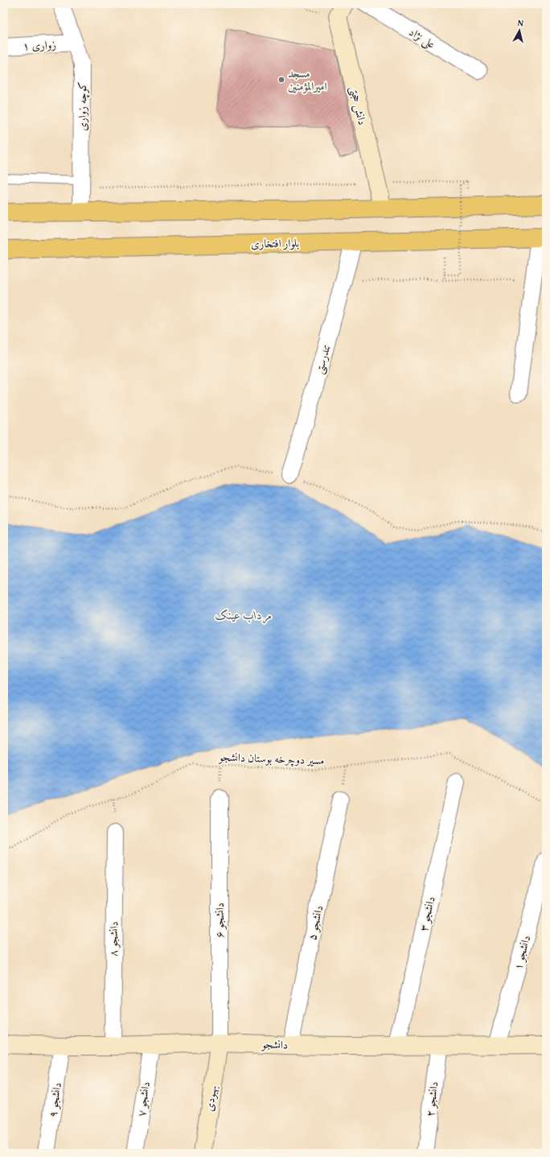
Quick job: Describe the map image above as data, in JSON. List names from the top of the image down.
{
  "streets": {
    "highway": ["بلوار افتخاری"],
    "street": [
      "علی نژاد",
      "زواری ۱",
      "دانش حجتی",
      "کوچه زواری",
      "تندرستی",
      "دانشجو ۳",
      "دانشجو ۶",
      "دانشجو ۵",
      "دانشجو ۸",
      "دانشجو ۱",
      "دانشجو",
      "بهبودی",
      "دانشجو ۷",
      "دانشجو ۲",
      "دانشجو ۹"
    ],
    "path": ["مسیر دوچرخه بوستان دانشجو"]
  },
  "crossings": [
    ["زواری ۱", "کوچه زواری"],
    ["بلوار افتخاری", "تندرستی"],
    ["دانشجو ۳", "دانشجو"],
    ["دانشجو ۶", "دانشجو"],
    ["دانشجو ۶", "بهبودی"],
    ["دانشجو ۵", "دانشجو"],
    ["دانشجو ۸", "دانشجو"],
    ["دانشجو ۱", "دانشجو"],
    ["دانشجو", "بهبودی"],
    ["دانشجو", "دانشجو ۷"],
    ["دانشجو", "دانشجو ۲"],
    ["دانشجو", "دانشجو ۹"]
  ],
  "water": ["مرداب عینک"],
  "places": ["مسجد امیرالمؤمنین"],
  "north": "top"
}
